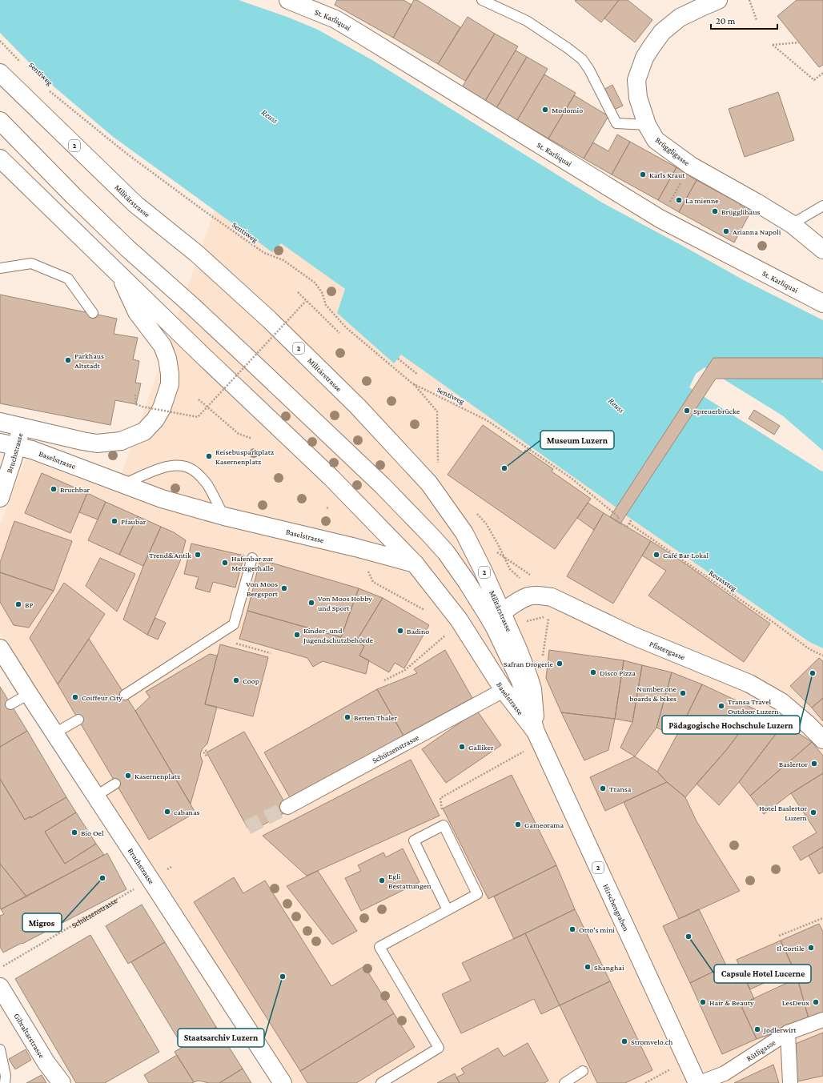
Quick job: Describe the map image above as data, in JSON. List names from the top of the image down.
{
  "streets": {
    "main road": [
      "St. Karliquai",
      "2",
      "Brüggligasse",
      "Militärstrasse",
      "Bruchstrasse",
      "Baselstrasse",
      "Pfistergasse",
      "Hirschengraben",
      "Gibraltarstrasse"
    ],
    "street": ["Schützenstrasse", "Rütligasse"],
    "path": ["Sentiweg", "Reusssteg"]
  },
  "crossings": [
    ["Sentiweg", "Reusssteg"],
    ["2", "Militärstrasse"],
    ["2", "Baselstrasse"],
    ["2", "Pfistergasse"],
    ["2", "Hirschengraben"],
    ["Militärstrasse", "Pfistergasse"],
    ["Bruchstrasse", "Baselstrasse"],
    ["Bruchstrasse", "Schützenstrasse"],
    ["Baselstrasse", "Schützenstrasse"],
    ["Baselstrasse", "Hirschengraben"],
    ["Hirschengraben", "Rütligasse"]
  ],
  "water": ["Reuss"],
  "places": [
    "Modomio",
    "Karls Kraut",
    "La mienne",
    "Brügglihaus",
    "Arianna Napoli",
    "Parkhaus Altstadt",
    "Spreuerbrücke",
    "Reisebusparkplatz Kasernenplatz",
    "Museum Luzern",
    "Bruchbar",
    "Pfaubar",
    "Trend&Antik",
    "Café Bar Lokal",
    "Hafenbar zur Metzgerhalle",
    "Von Moos Bergsport",
    "Von Moos Hobby und Sport",
    "BP",
    "Badino",
    "Kinder- und Jugendschutzbehörde",
    "Safran Drogerie",
    "Disco Pizza",
    "Pädagogische Hochschule Luzern",
    "Coop",
    "Number.one boards & bikes",
    "Coiffeur City",
    "Transa Travel Outdoor Luzern",
    "Betten Thaler",
    "Galliker",
    "Baslertor",
    "Kasernenplatz",
    "Transa",
    "cabanas",
    "Hotel Baslertor Luzern",
    "Gameorama",
    "Bio Oel",
    "Migros",
    "Egli Bestattungen",
    "Otto's mini",
    "Capsule Hotel Lucerne",
    "Il Cortile",
    "Shanghai",
    "Staatsarchiv Luzern",
    "Hair & Beauty",
    "LesDeux",
    "Jodlerwirt",
    "Stromvelo.ch"
  ],
  "scale_bar": "20 m"
}
